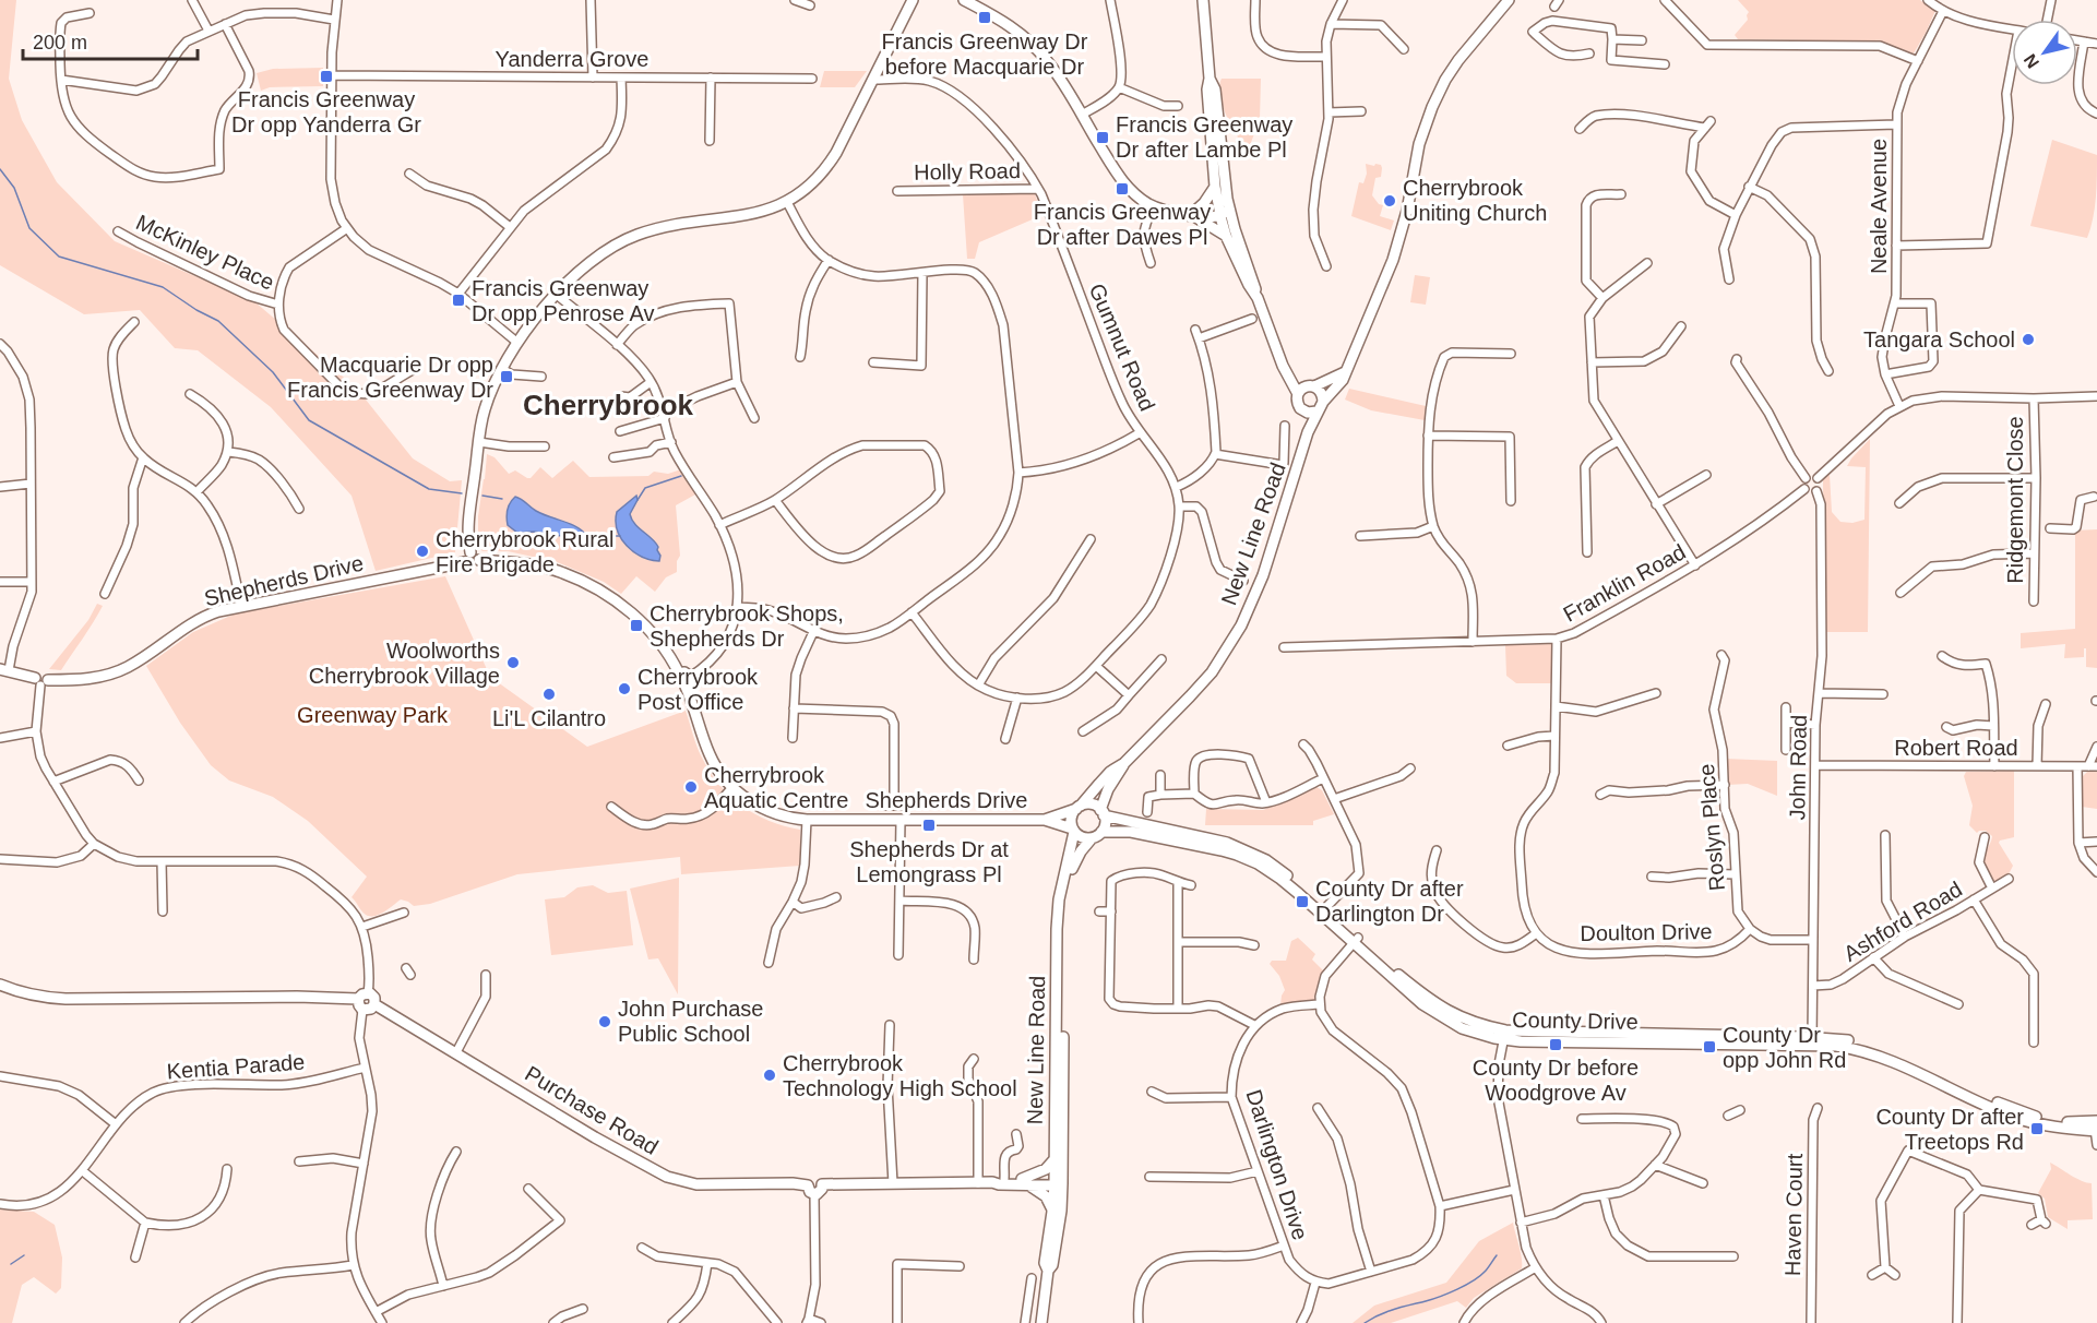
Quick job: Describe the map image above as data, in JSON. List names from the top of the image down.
{
  "streets": {
    "main road": [
      "New Line Road",
      "Shepherds Drive",
      "County Drive",
      "Purchase Road"
    ],
    "street": [
      "Yanderra Grove",
      "Holly Road",
      "Neale Avenue",
      "McKinley Place",
      "Gumnut Road",
      "Ridgemont Close",
      "Franklin Road",
      "Robert Road",
      "John Road",
      "Roslyn Place",
      "Ashford Road",
      "Doulton Drive",
      "Kentia Parade",
      "Darlington Drive",
      "Haven Court"
    ]
  },
  "crossings": [
    ["Holly Road", "Gumnut Road"],
    ["New Line Road", "Shepherds Drive"],
    ["New Line Road", "County Drive"],
    ["Shepherds Drive", "County Drive"],
    ["Franklin Road", "John Road"],
    ["Robert Road", "John Road"],
    ["John Road", "Ashford Road"],
    ["John Road", "County Drive"],
    ["Roslyn Place", "Doulton Drive"]
  ],
  "districts": ["Cherrybrook"],
  "parks": ["Greenway Park"],
  "places": {
    "transit": [
      "Francis Greenway Dr before Macquarie Dr",
      "Francis Greenway Dr opp Yanderra Gr",
      "Francis Greenway Dr after Lambe Pl",
      "Francis Greenway Dr after Dawes Pl",
      "Francis Greenway Dr opp Penrose Av",
      "Macquarie Dr opp Francis Greenway Dr",
      "Cherrybrook Shops, Shepherds Dr",
      "Shepherds Dr at Lemongrass Pl",
      "County Dr after Darlington Dr",
      "County Dr before Woodgrove Av",
      "County Dr opp John Rd",
      "County Dr after Treetops Rd"
    ],
    "other": [
      "Cherrybrook Uniting Church",
      "Tangara School",
      "Cherrybrook Rural Fire Brigade",
      "Woolworths Cherrybrook Village",
      "Cherrybrook Post Office",
      "Li'L Cilantro",
      "Cherrybrook Aquatic Centre",
      "John Purchase Public School",
      "Cherrybrook Technology High School"
    ]
  },
  "scale_bar": "200 m",
  "north": "bottom left"
}
